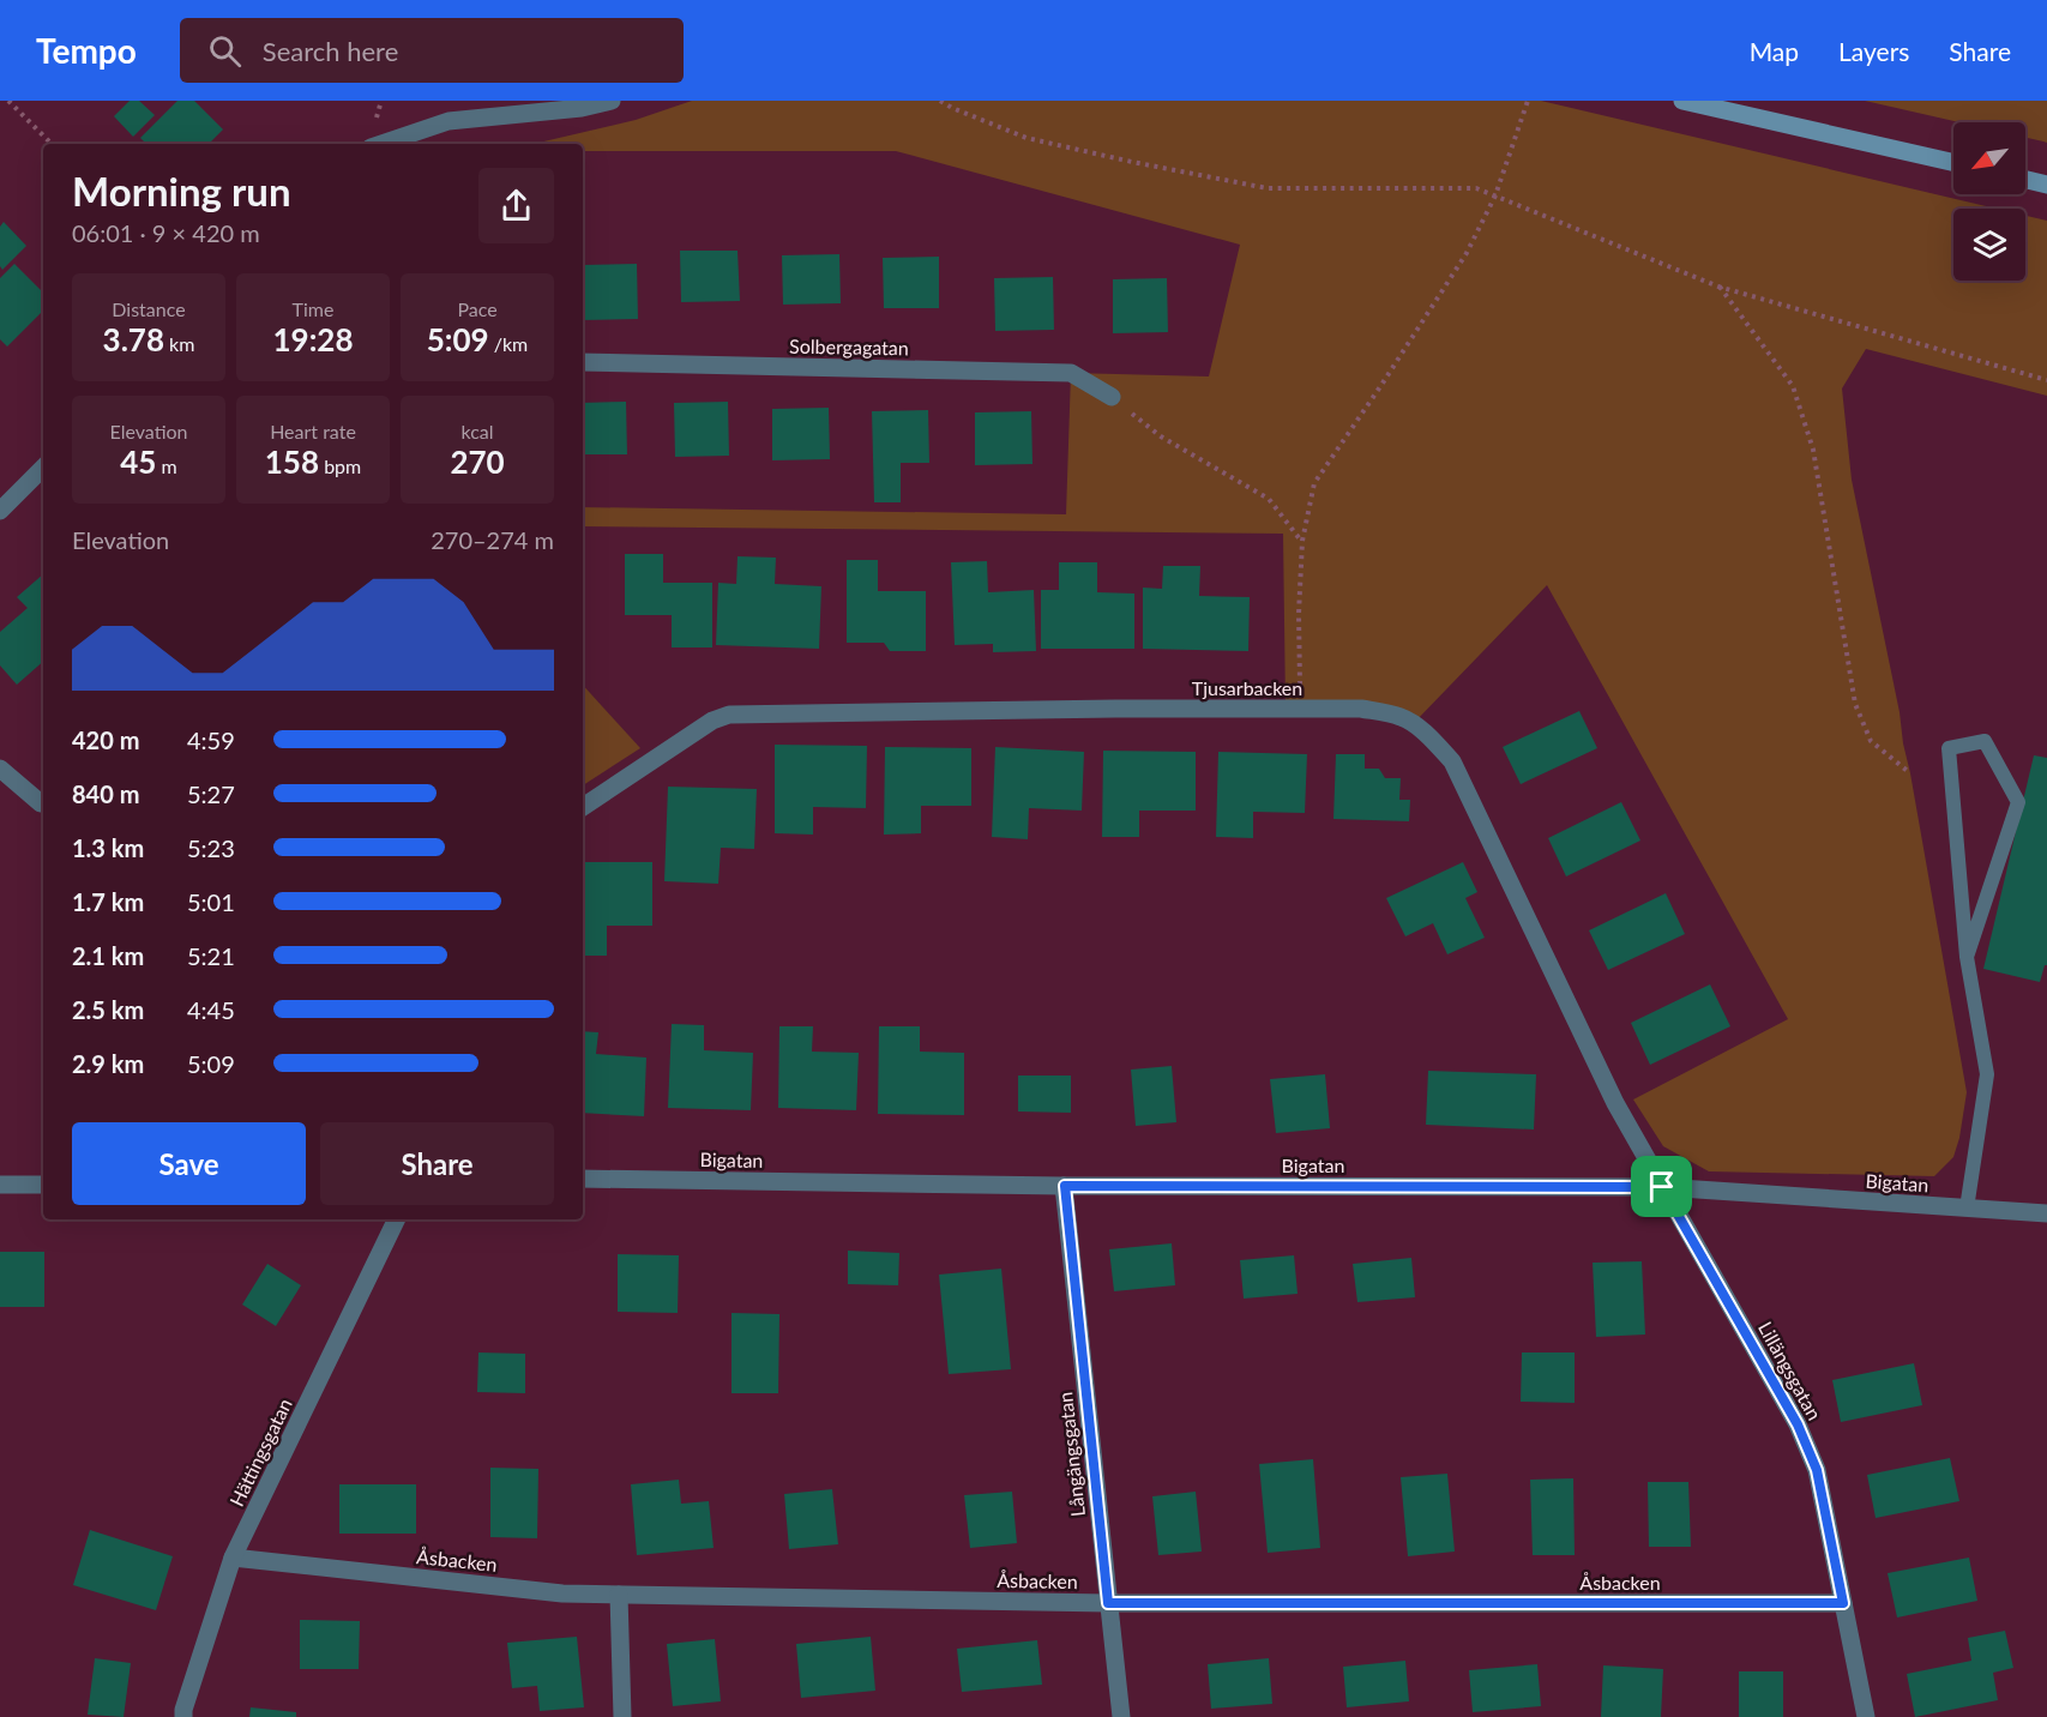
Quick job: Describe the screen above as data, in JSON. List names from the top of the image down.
{
  "streets": {
    "street": [
      "Solbergagatan",
      "Tjusarbacken",
      "Bigatan",
      "Lillängsgatan",
      "Hättingsgatan",
      "Långängsgatan",
      "Åsbacken"
    ]
  },
  "crossings": [
    ["Tjusarbacken", "Bigatan"],
    ["Tjusarbacken", "Lillängsgatan"],
    ["Bigatan", "Lillängsgatan"],
    ["Bigatan", "Långängsgatan"],
    ["Lillängsgatan", "Åsbacken"],
    ["Hättingsgatan", "Åsbacken"],
    ["Långängsgatan", "Åsbacken"]
  ],
  "north": "bottom left",
  "page": {
    "header": "Tempo",
    "search": "Search here",
    "nav": ["Map", "Layers", "Share"],
    "heading": ["Morning run", "06:01 · 9 × 420 m"],
    "stats": [
      ["Distance", "3.78 km"],
      ["Time", "19:28"],
      ["Pace", "5:09 /km"],
      ["Elevation", "45 m"],
      ["Heart rate", "158 bpm"],
      ["kcal", "270"]
    ],
    "chart": ["Elevation", "270–274 m"],
    "list": [
      {
        "name": "420 m",
        "note": "4:59"
      },
      {
        "name": "840 m",
        "note": "5:27"
      },
      {
        "name": "1.3 km",
        "note": "5:23"
      },
      {
        "name": "1.7 km",
        "note": "5:01"
      },
      {
        "name": "2.1 km",
        "note": "5:21"
      },
      {
        "name": "2.5 km",
        "note": "4:45"
      },
      {
        "name": "2.9 km",
        "note": "5:09"
      }
    ],
    "buttons": ["Save", "Share"]
  }
}
